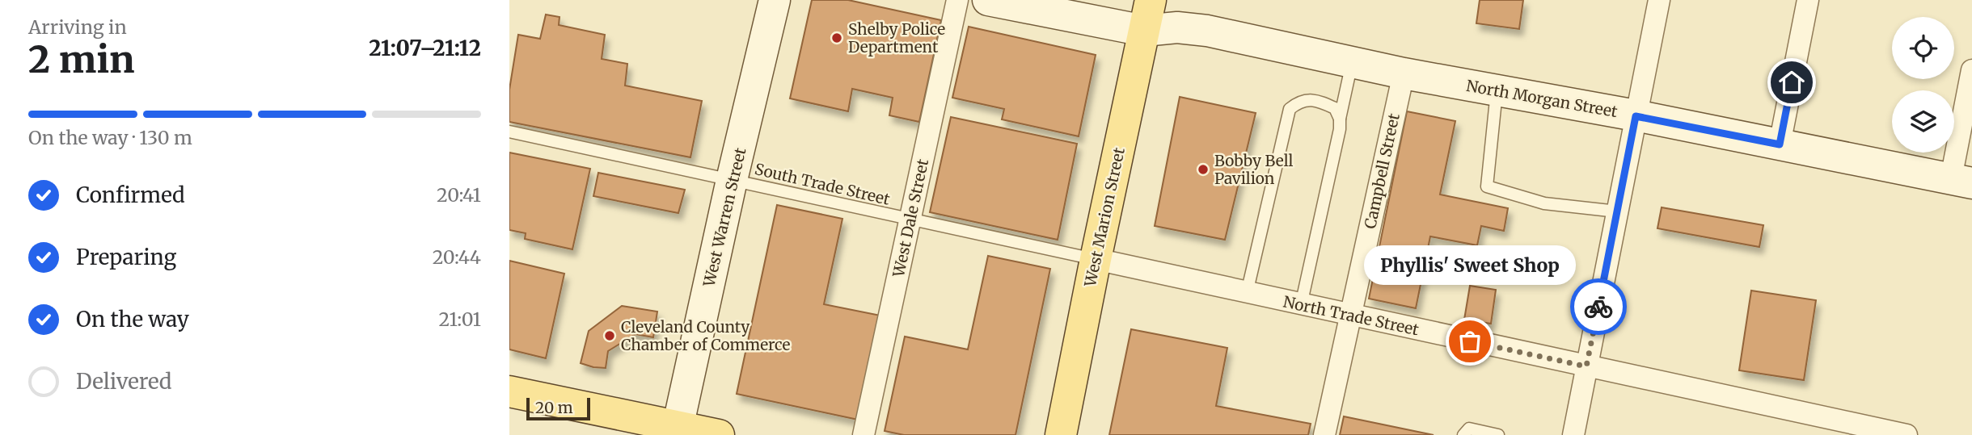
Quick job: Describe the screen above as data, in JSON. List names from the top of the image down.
{
  "streets": {
    "main road": ["West Marion Street"],
    "street": [
      "North Morgan Street",
      "Campbell Street",
      "West Warren Street",
      "West Dale Street",
      "North Trade Street"
    ],
    "lane": ["South Trade Street"]
  },
  "crossings": [
    ["North Morgan Street", "Campbell Street"],
    ["North Morgan Street", "West Marion Street"],
    ["Campbell Street", "North Trade Street"],
    ["South Trade Street", "West Warren Street"],
    ["South Trade Street", "West Marion Street"],
    ["South Trade Street", "West Dale Street"],
    ["South Trade Street", "North Trade Street"],
    ["West Marion Street", "North Trade Street"]
  ],
  "places": [
    "Shelby Police Department",
    "Bobby Bell Pavilion",
    "Cleveland County Chamber of Commerce",
    "Phyllis' Sweet Shop"
  ],
  "scale_bar": "20 m",
  "page": {
    "heading": ["2 min", "Arriving in", "21:07–21:12"],
    "bar": "On the way · 130 m",
    "list": [
      ["Confirmed", "20:41"],
      ["Preparing", "20:44"],
      ["On the way", "21:01"],
      "Delivered"
    ],
    "bubble": "Phyllis' Sweet Shop",
    "scale": "20 m"
  }
}
